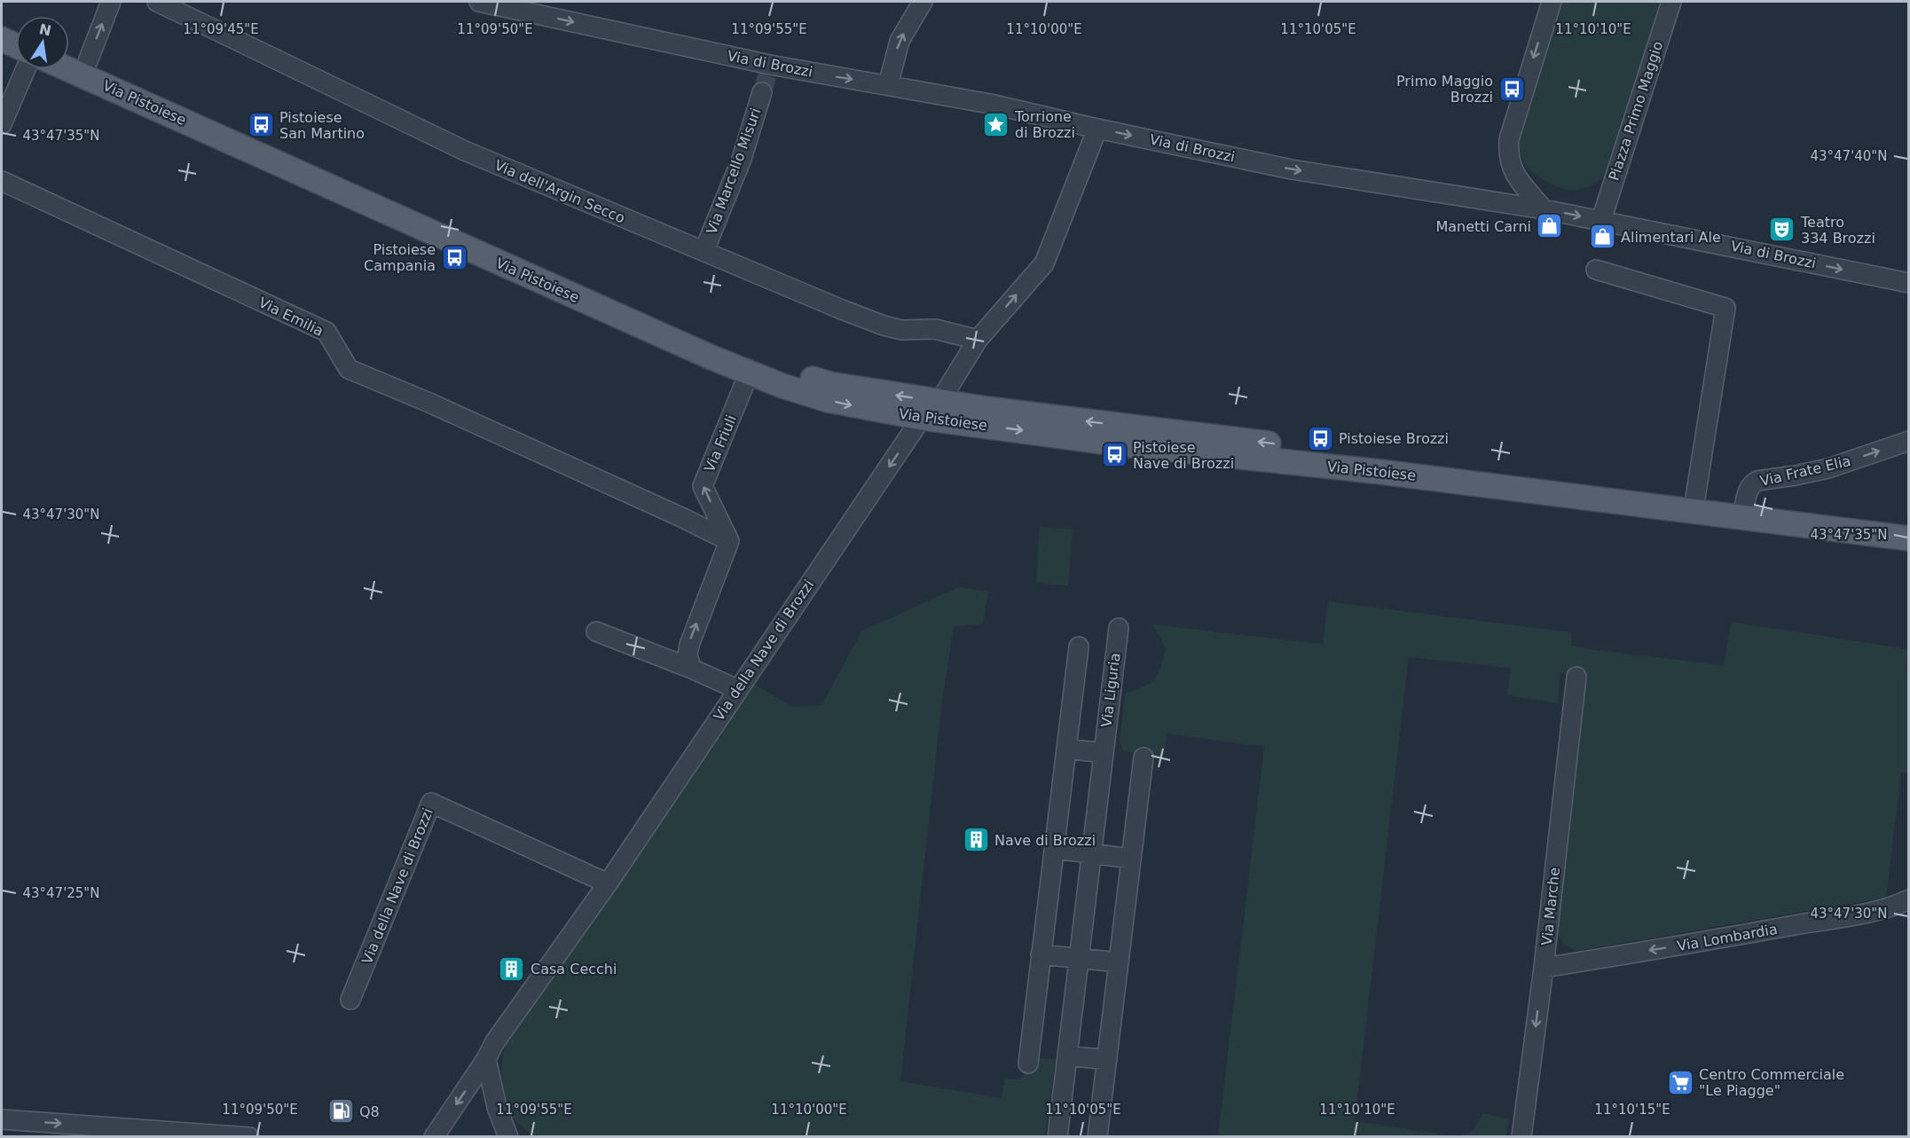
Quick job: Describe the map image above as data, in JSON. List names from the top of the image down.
{
  "streets": {
    "main road": ["Via Pistoiese"],
    "street": [
      "Via di Brozzi",
      "Piazza Primo Maggio",
      "Via Marcello Misuri",
      "Via dell'Argin Secco",
      "Via Emilia",
      "Via Friuli",
      "Via Frate Elia",
      "Via della Nave di Brozzi",
      "Via Liguria",
      "Via Marche",
      "Via Lombardia"
    ]
  },
  "crossings": [
    ["Via di Brozzi", "Piazza Primo Maggio"],
    ["Via di Brozzi", "Via Marcello Misuri"],
    ["Via di Brozzi", "Via della Nave di Brozzi"],
    ["Via Pistoiese", "Via Friuli"],
    ["Via Pistoiese", "Via Frate Elia"],
    ["Via Pistoiese", "Via della Nave di Brozzi"],
    ["Via Marcello Misuri", "Via dell'Argin Secco"],
    ["Via dell'Argin Secco", "Via della Nave di Brozzi"],
    ["Via Emilia", "Via Friuli"],
    ["Via Marche", "Via Lombardia"]
  ],
  "one_way": [
    "Via di Brozzi",
    "Via Friuli",
    "Via Frate Elia",
    "Via Marche",
    "Via Lombardia"
  ],
  "places": {
    "bus stop": [
      "Primo Maggio Brozzi",
      "Pistoiese San Martino",
      "Pistoiese Campania",
      "Pistoiese Brozzi",
      "Pistoiese Nave di Brozzi"
    ],
    "place": ["Torrione di Brozzi"],
    "shop": ["Manetti Carni", "Alimentari Ale"],
    "theatre": ["Teatro 334 Brozzi"],
    "building": ["Nave di Brozzi", "Casa Cecchi"],
    "supermarket": ["Centro Commerciale \"Le Piagge\""],
    "fuel station": ["Q8"]
  },
  "north": "top",
  "coordinates": [
    "11°09'45\"E",
    "11°09'50\"E",
    "11°09'55\"E",
    "11°10'00\"E",
    "11°10'05\"E",
    "11°10'10\"E",
    "43°47'35\"N",
    "43°47'40\"N",
    "43°47'30\"N",
    "43°47'25\"N",
    "11°10'15\"E"
  ]
}
